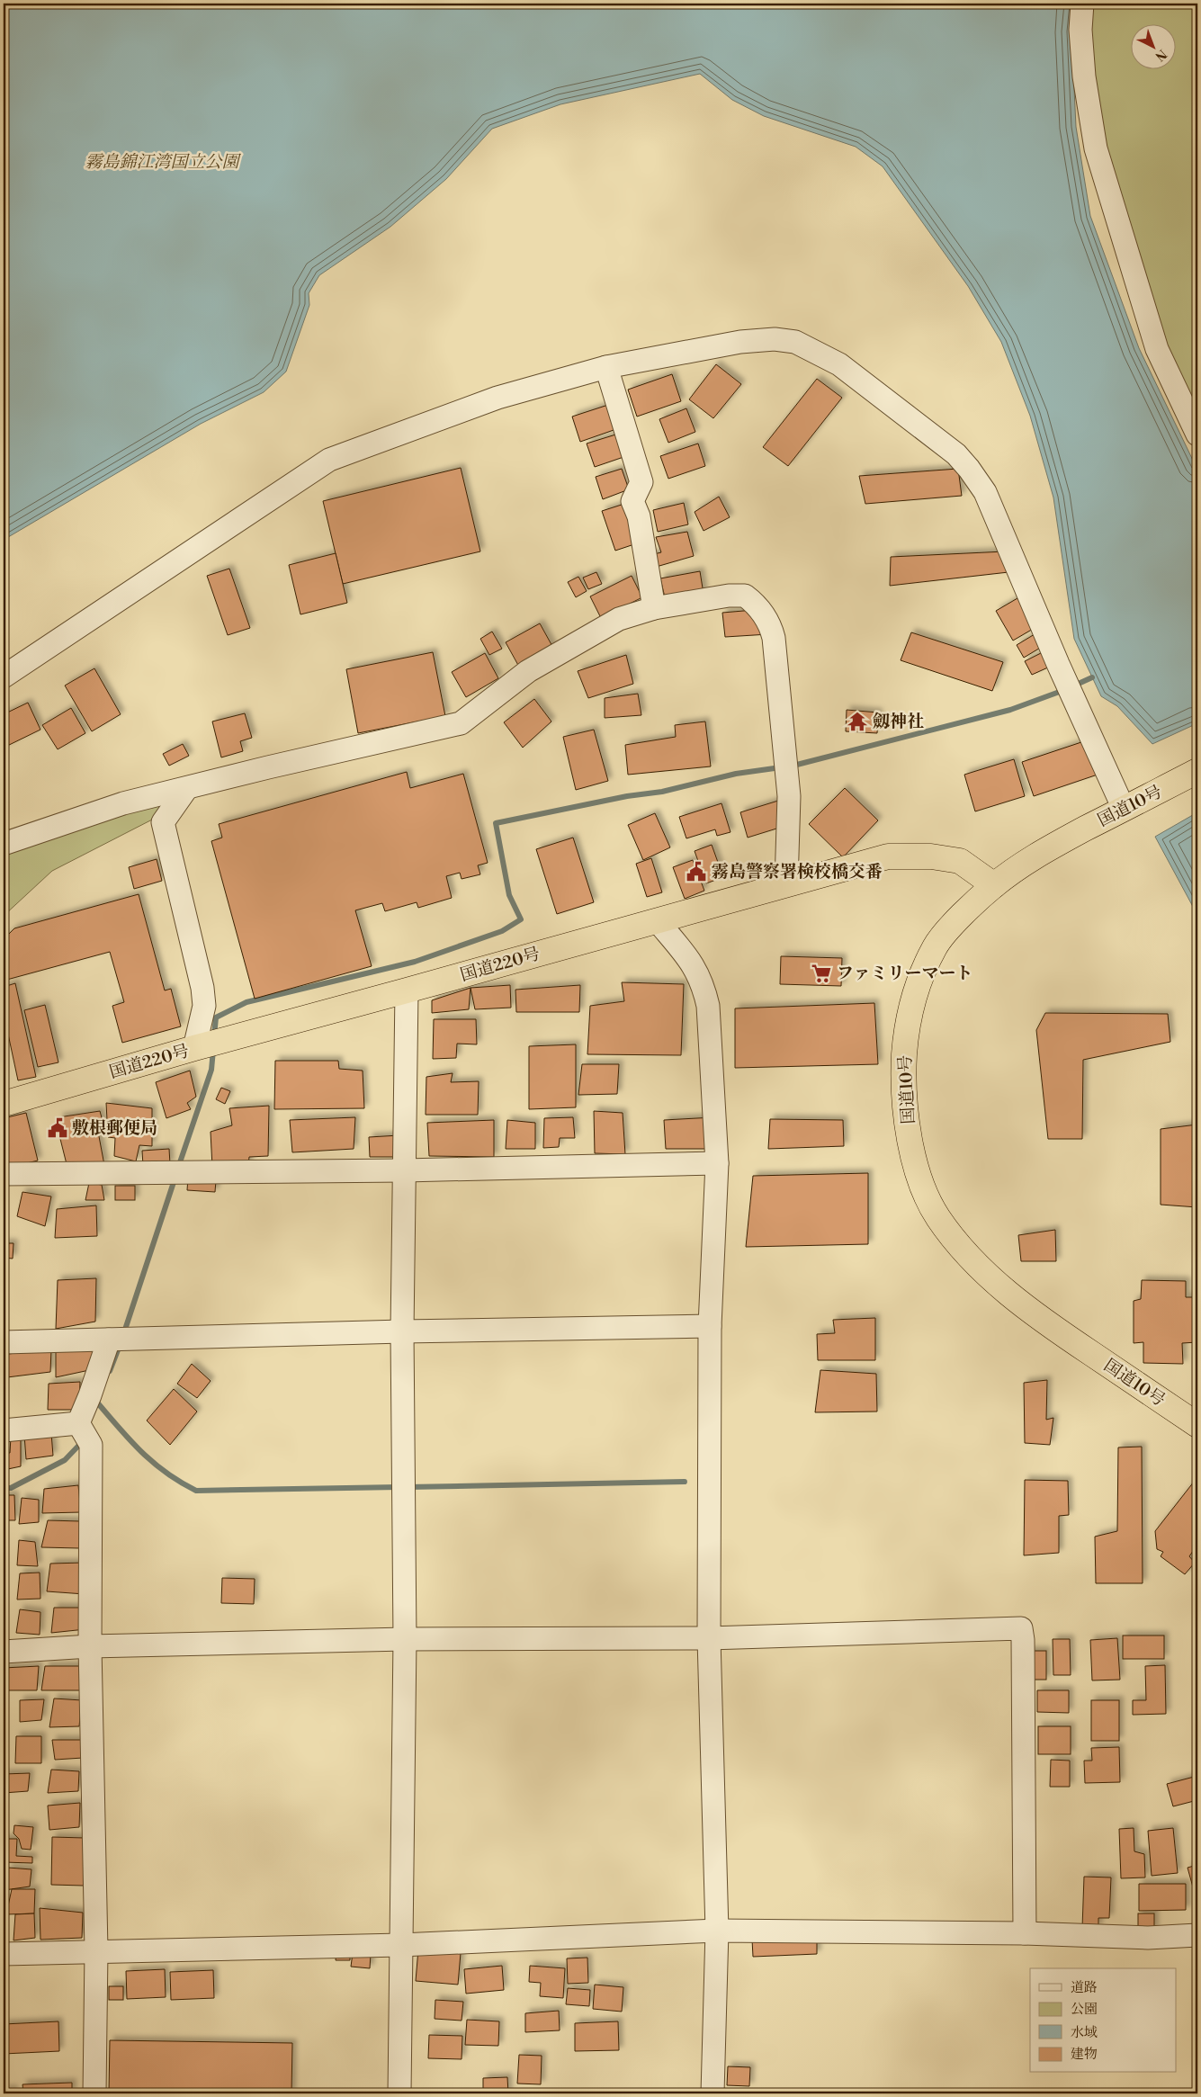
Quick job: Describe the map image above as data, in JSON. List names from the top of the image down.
{
  "streets": {
    "highway": ["国道10号", "国道220号"]
  },
  "crossings": [
    ["国道10号", "国道220号"]
  ],
  "parks": ["霧島錦江湾国立公園"],
  "places": {
    "temple": ["劔神社"],
    "public building": ["霧島警察署検校橋交番", "敷根郵便局"],
    "supermarket": ["ファミリーマート"]
  },
  "legend": [
    "道路",
    "公園",
    "水域",
    "建物"
  ],
  "north": "bottom right"
}
